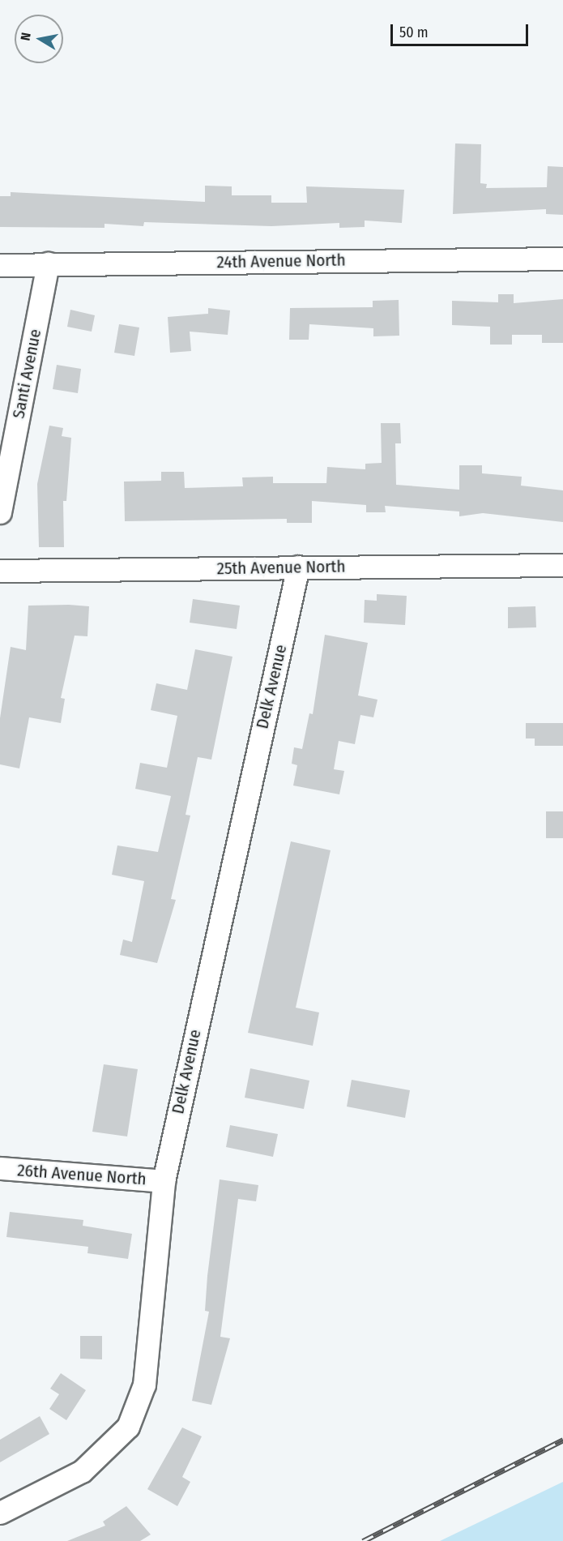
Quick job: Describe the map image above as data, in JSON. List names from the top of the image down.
{
  "streets": {
    "street": [
      "24th Avenue North",
      "Santi Avenue",
      "25th Avenue North",
      "Delk Avenue",
      "26th Avenue North"
    ]
  },
  "crossings": [
    ["24th Avenue North", "Santi Avenue"],
    ["25th Avenue North", "Delk Avenue"],
    ["Delk Avenue", "26th Avenue North"]
  ],
  "scale_bar": "50 m",
  "north": "left"
}
